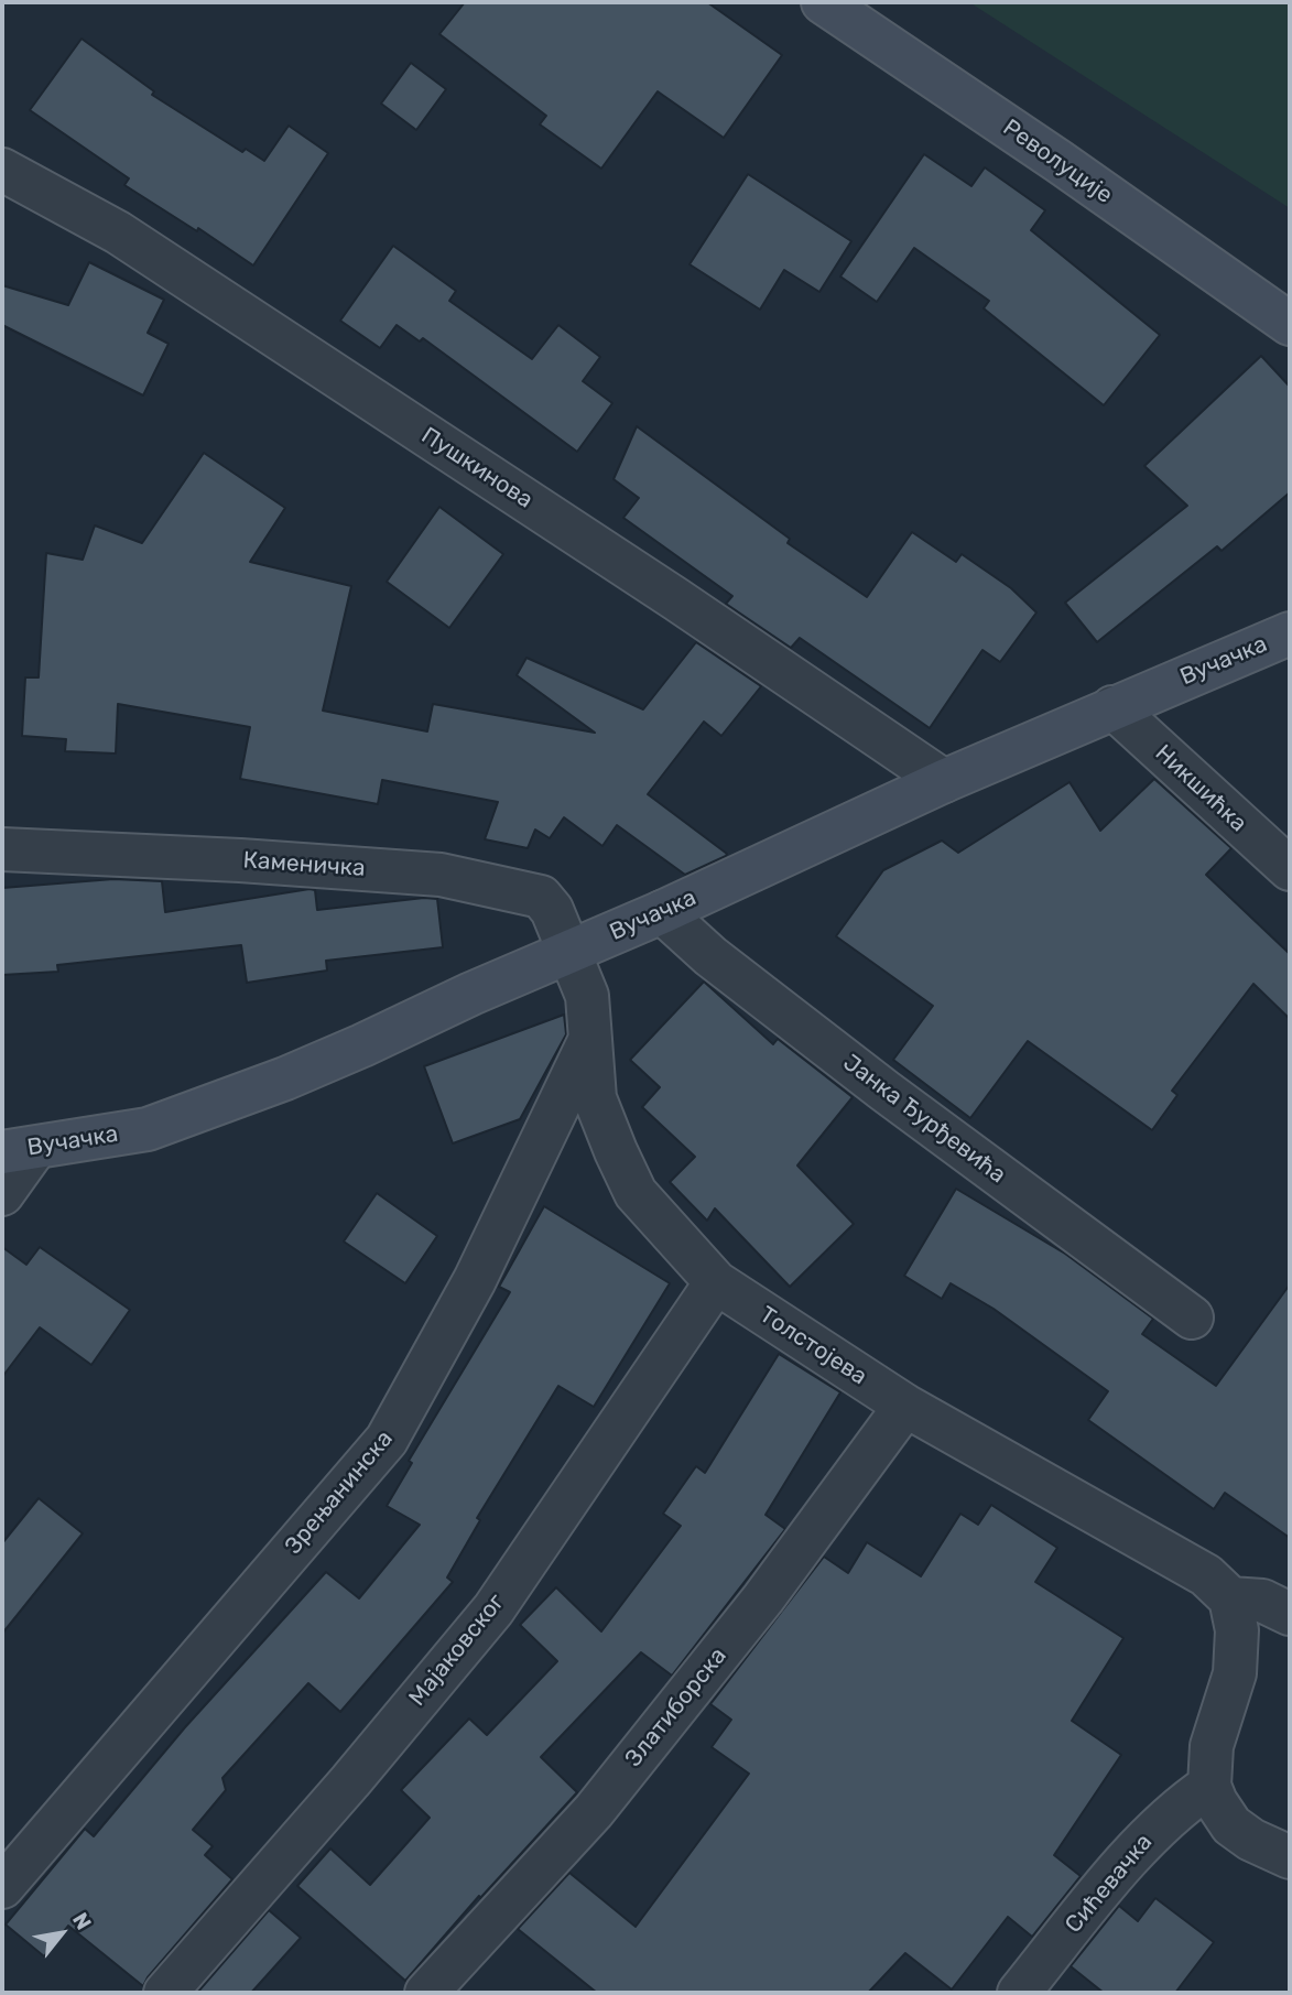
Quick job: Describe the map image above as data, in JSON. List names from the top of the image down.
{
  "streets": {
    "street": [
      "Револуције",
      "Пушкинова",
      "Вучачка",
      "Никшићка",
      "Каменичка",
      "Јанка Ђурђевића",
      "Толстојева",
      "Зрењанинска",
      "Мајаковског",
      "Златиборска",
      "Сићевачка"
    ]
  },
  "crossings": [
    ["Пушкинова", "Вучачка"],
    ["Вучачка", "Никшићка"],
    ["Вучачка", "Каменичка"],
    ["Вучачка", "Јанка Ђурђевића"],
    ["Вучачка", "Толстојева"],
    ["Каменичка", "Толстојева"],
    ["Толстојева", "Зрењанинска"],
    ["Толстојева", "Мајаковског"],
    ["Толстојева", "Златиборска"]
  ],
  "north": "top right"
}
